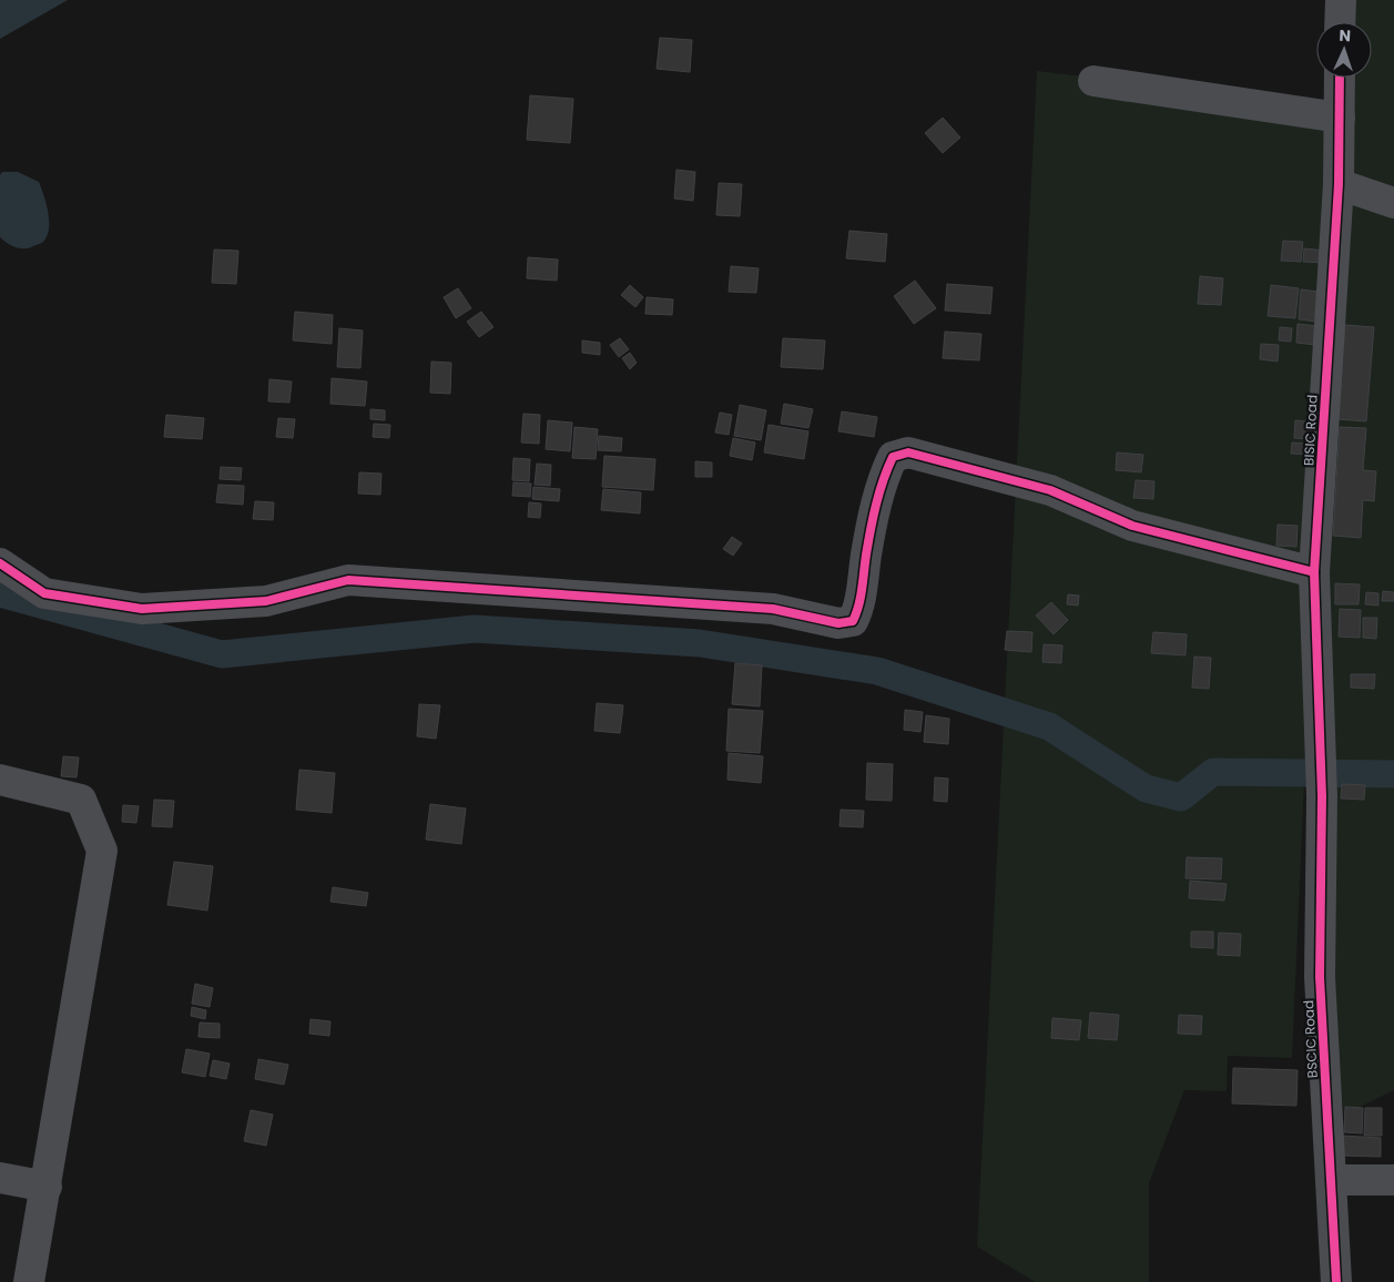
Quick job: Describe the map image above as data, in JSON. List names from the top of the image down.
{
  "streets": {
    "street": ["BISIC Road", "BSCIC Road"]
  },
  "crossings": [
    ["BISIC Road", "BSCIC Road"]
  ],
  "north": "top"
}
